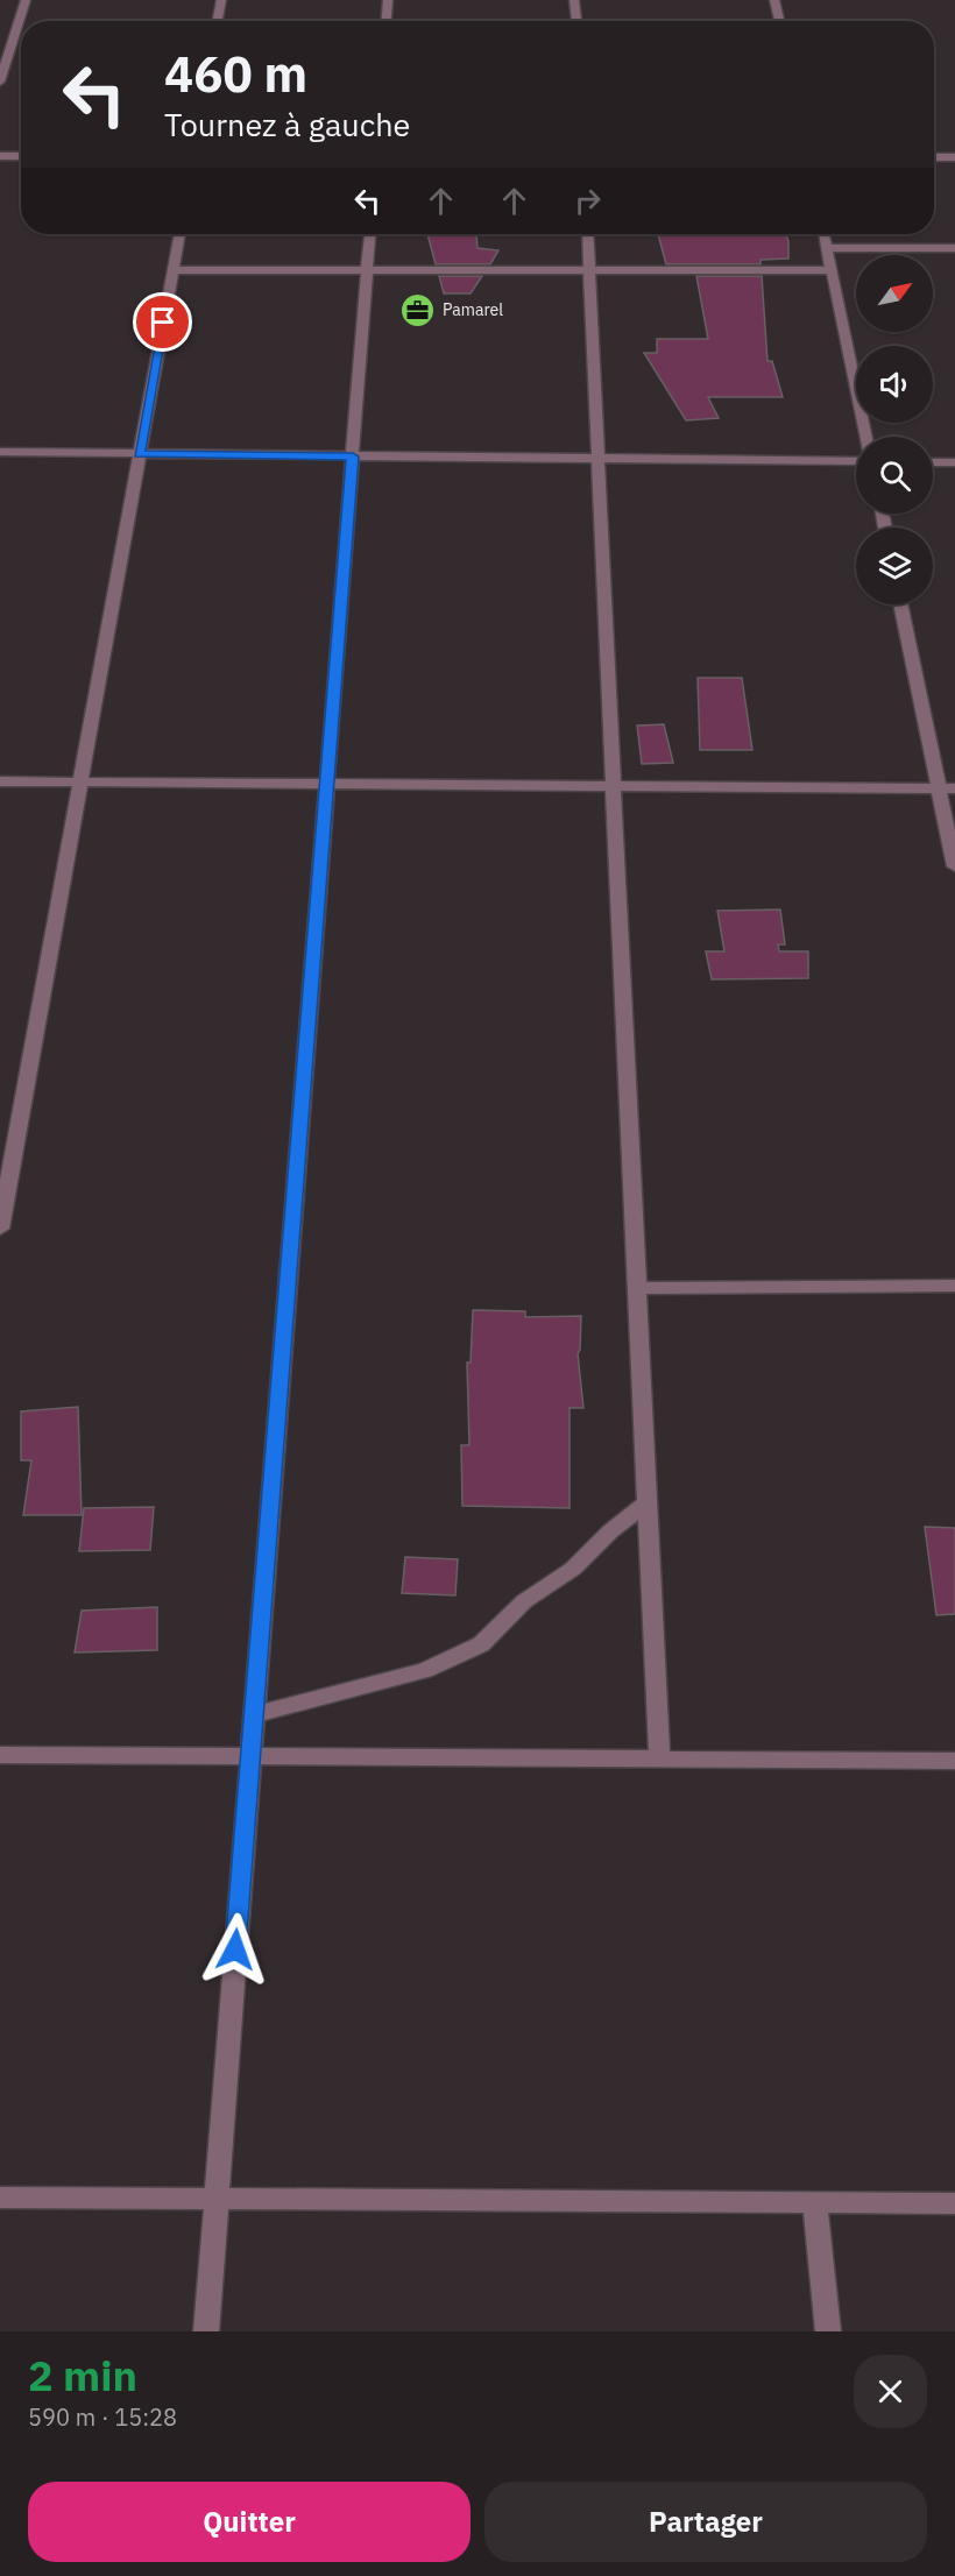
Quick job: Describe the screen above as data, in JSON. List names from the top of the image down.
{
  "places": {
    "office": ["Pamarel"]
  },
  "north": "top right",
  "page": {
    "turn": ["460 m", "Tournez à gauche"],
    "heading": ["2 min", "590 m · 15:28"],
    "buttons": ["Quitter", "Partager"]
  }
}
